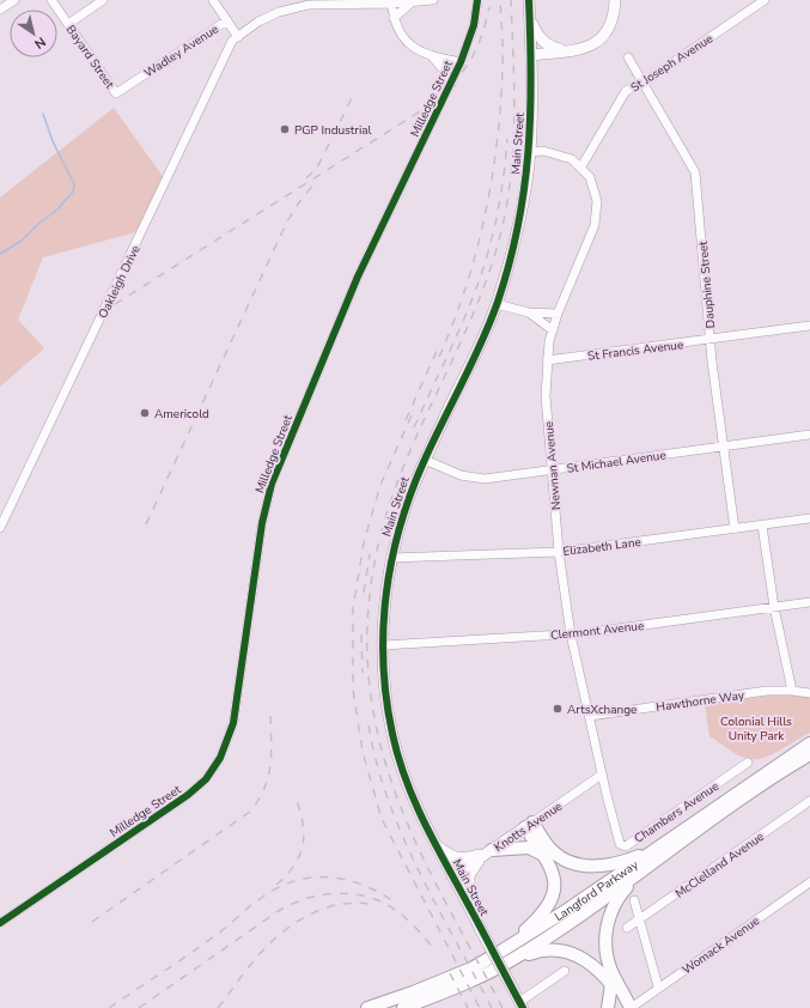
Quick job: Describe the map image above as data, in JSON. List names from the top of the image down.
{
  "streets": {
    "highway": ["Langford Parkway"],
    "main road": ["Main Street", "Knotts Avenue"],
    "street": [
      "Wadley Avenue",
      "Bayard Street",
      "St Joseph Avenue",
      "Milledge Street",
      "Oakleigh Drive",
      "Dauphine Street",
      "St Francis Avenue",
      "St Michael Avenue",
      "Newnan Avenue",
      "Elizabeth Lane",
      "Clermont Avenue",
      "Hawthorne Way",
      "Chambers Avenue",
      "McClelland Avenue",
      "Womack Avenue"
    ]
  },
  "crossings": [
    ["Wadley Avenue", "Bayard Street"],
    ["St Joseph Avenue", "Dauphine Street"],
    ["St Joseph Avenue", "Newnan Avenue"],
    ["Main Street", "St Michael Avenue"],
    ["Main Street", "Newnan Avenue"],
    ["Main Street", "Elizabeth Lane"],
    ["Main Street", "Clermont Avenue"],
    ["Main Street", "Knotts Avenue"],
    ["Dauphine Street", "St Francis Avenue"],
    ["Dauphine Street", "St Michael Avenue"],
    ["Dauphine Street", "Elizabeth Lane"],
    ["St Francis Avenue", "Newnan Avenue"],
    ["St Michael Avenue", "Newnan Avenue"],
    ["Newnan Avenue", "Elizabeth Lane"],
    ["Newnan Avenue", "Clermont Avenue"],
    ["Newnan Avenue", "Hawthorne Way"],
    ["Newnan Avenue", "Chambers Avenue"],
    ["Newnan Avenue", "Knotts Avenue"]
  ],
  "parks": ["Colonial Hills Unity Park"],
  "places": ["PGP Industrial", "Americold", "ArtsXchange"],
  "north": "bottom right"
}
